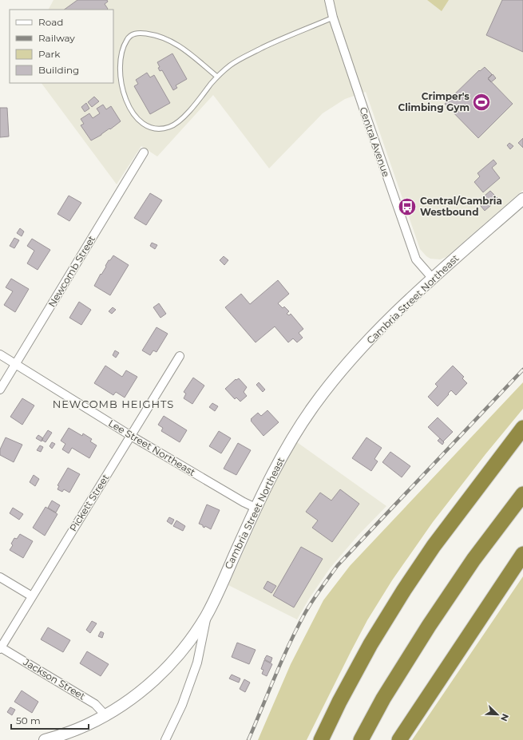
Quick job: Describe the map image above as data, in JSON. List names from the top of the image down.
{
  "streets": {
    "main road": ["Cambria Street Northeast"],
    "street": [
      "Central Avenue",
      "Newcomb Street",
      "Lee Street Northeast",
      "Pickett Street",
      "Jackson Street"
    ]
  },
  "crossings": [
    ["Central Avenue", "Cambria Street Northeast"],
    ["Newcomb Street", "Lee Street Northeast"],
    ["Cambria Street Northeast", "Lee Street Northeast"],
    ["Cambria Street Northeast", "Jackson Street"],
    ["Lee Street Northeast", "Pickett Street"],
    ["Pickett Street", "Jackson Street"]
  ],
  "districts": ["NEWCOMB HEIGHTS"],
  "places": {
    "sports": ["Crimper's Climbing Gym"],
    "bus stop": ["Central/Cambria Westbound"]
  },
  "legend": [
    "Road",
    "Railway",
    "Park",
    "Building"
  ],
  "scale_bar": "50 m",
  "north": "bottom right"
}
